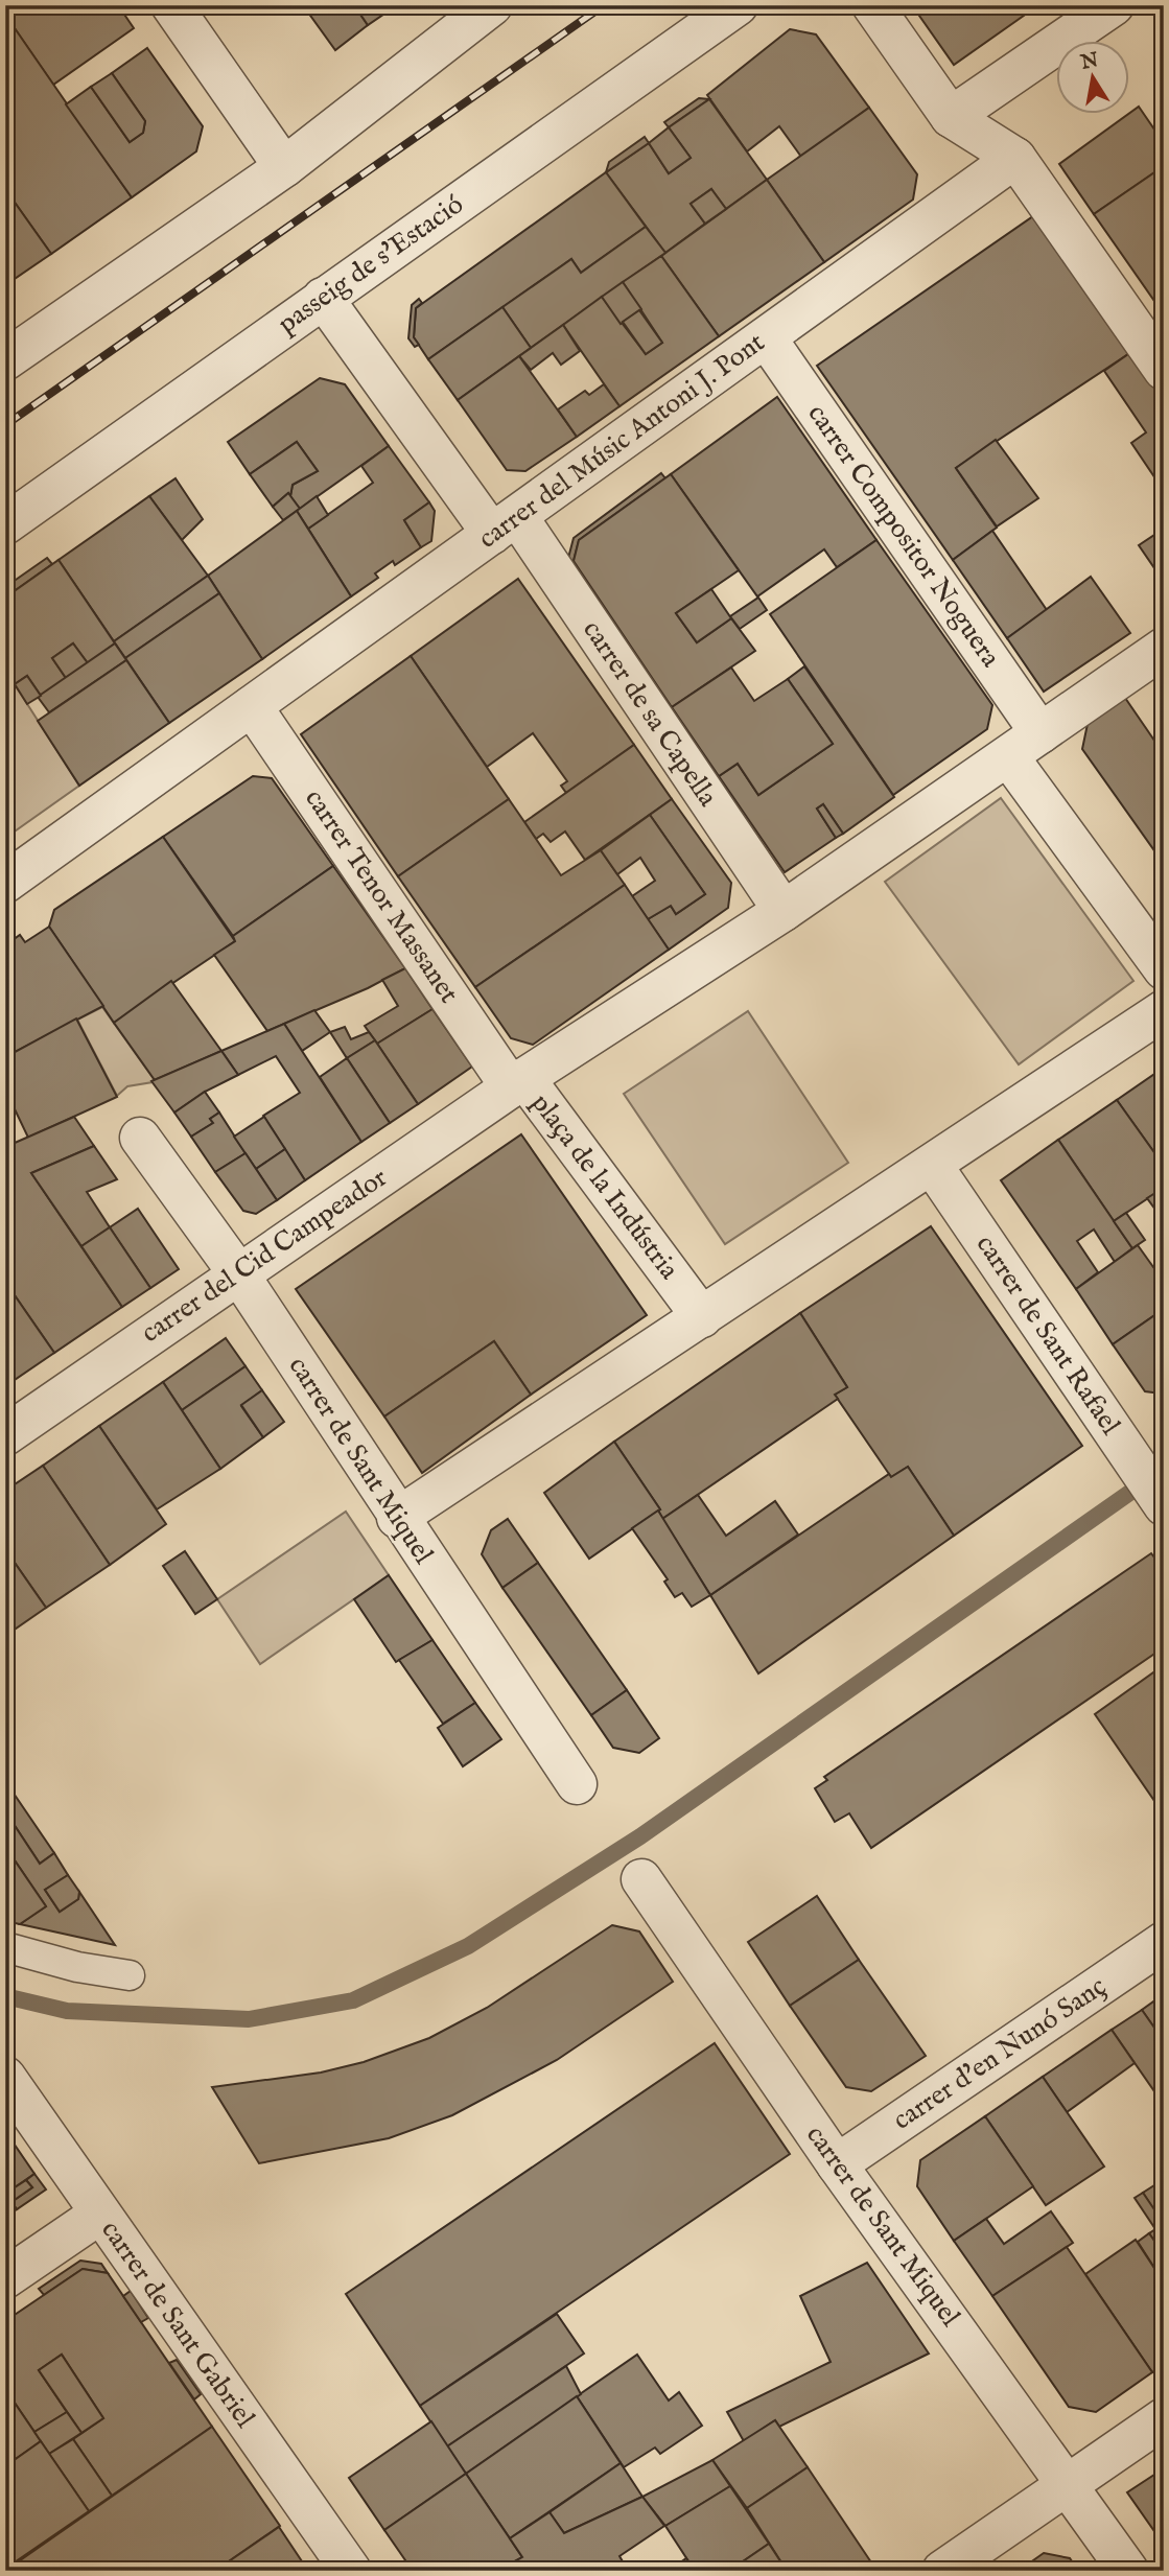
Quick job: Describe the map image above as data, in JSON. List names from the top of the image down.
{
  "streets": {
    "street": [
      "passeig de s'Estació",
      "carrer del Músic Antoni J. Pont",
      "carrer Compositor Noguera",
      "carrer de sa Capella",
      "carrer Tenor Massanet",
      "plaça de la Indústria",
      "carrer del Cid Campeador",
      "carrer de Sant Rafael",
      "carrer de Sant Miquel",
      "carrer d'en Nunó Sanç",
      "carrer de Sant Gabriel"
    ]
  },
  "crossings": [
    ["passeig de s'Estació", "carrer de sa Capella"],
    ["carrer del Músic Antoni J. Pont", "carrer Compositor Noguera"],
    ["carrer del Músic Antoni J. Pont", "carrer de sa Capella"],
    ["carrer del Músic Antoni J. Pont", "carrer Tenor Massanet"],
    ["carrer Compositor Noguera", "plaça de la Indústria"],
    ["carrer de sa Capella", "plaça de la Indústria"],
    ["carrer Tenor Massanet", "plaça de la Indústria"],
    ["carrer Tenor Massanet", "carrer del Cid Campeador"],
    ["plaça de la Indústria", "carrer del Cid Campeador"],
    ["carrer del Cid Campeador", "carrer de Sant Miquel"],
    ["carrer de Sant Miquel", "carrer d'en Nunó Sanç"]
  ],
  "north": "top"
}
